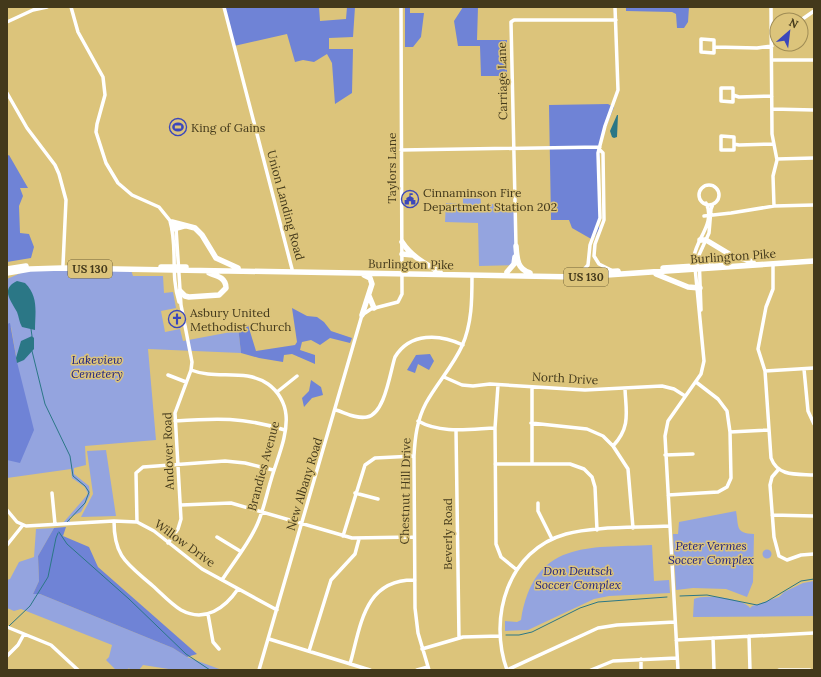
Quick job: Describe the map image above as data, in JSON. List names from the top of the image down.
{
  "streets": {
    "highway": ["Burlington Pike", "US 130"],
    "street": [
      "Carriage Lane",
      "Taylors Lane",
      "Union Landing Road",
      "North Drive",
      "Andover Road",
      "Brandies Avenue",
      "New Albany Road",
      "Chestnut Hill Drive",
      "Beverly Road",
      "Willow Drive"
    ]
  },
  "crossings": [
    ["Taylors Lane", "Burlington Pike"],
    ["Union Landing Road", "Burlington Pike"],
    ["Burlington Pike", "Andover Road"],
    ["Burlington Pike", "Chestnut Hill Drive"],
    ["North Drive", "Chestnut Hill Drive"],
    ["Andover Road", "Willow Drive"],
    ["Brandies Avenue", "Willow Drive"],
    ["New Albany Road", "Willow Drive"]
  ],
  "parks": ["Lakeview Cemetery", "Peter Vermes Soccer Complex", "Don Deutsch Soccer Complex"],
  "places": {
    "sports": ["King of Gains"],
    "public building": ["Cinnaminson Fire Department Station 202"],
    "church": ["Asbury United Methodist Church"]
  },
  "north": "top right"
}
